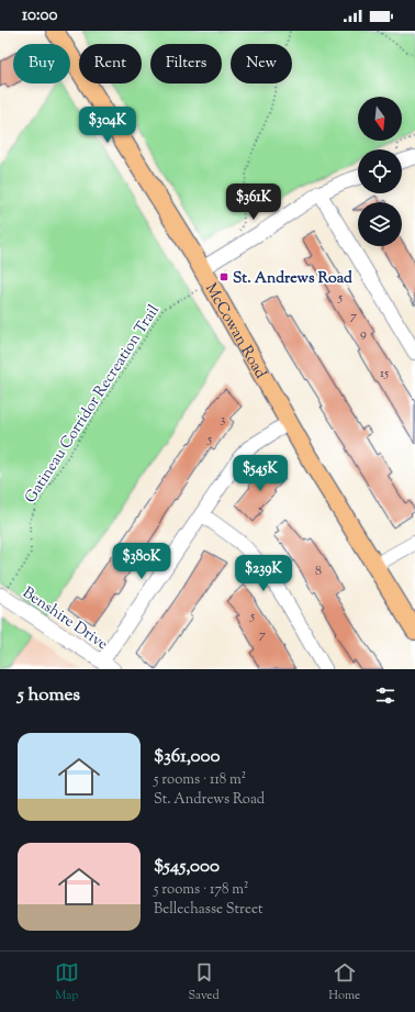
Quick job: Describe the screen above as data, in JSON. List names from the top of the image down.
{
  "streets": {
    "main road": ["McCowan Road"],
    "street": ["Benshire Drive"],
    "path": ["Gatineau Corridor Recreation Trail"]
  },
  "crossings": [
    ["Gatineau Corridor Recreation Trail", "Benshire Drive"]
  ],
  "places": {
    "transit": ["St. Andrews Road"]
  },
  "house_numbers": [
    "5",
    "7",
    "9",
    "15",
    "3",
    "5",
    "8",
    "5",
    "7"
  ],
  "north": "bottom",
  "page": {
    "status": "10:00",
    "chip": [
      "Buy",
      "Rent",
      "Filters",
      "New"
    ],
    "price": [
      "$304K",
      "$361K",
      "$545K",
      "$380K",
      "$239K"
    ],
    "heading": "5 homes",
    "list": [
      {
        "name": "$361,000",
        "note": "5 rooms · 118 m² · St. Andrews Road"
      },
      {
        "name": "$545,000",
        "note": "5 rooms · 178 m² · Bellechasse Street"
      }
    ],
    "tabs": ["Map", "Saved", "Home"]
  }
}
